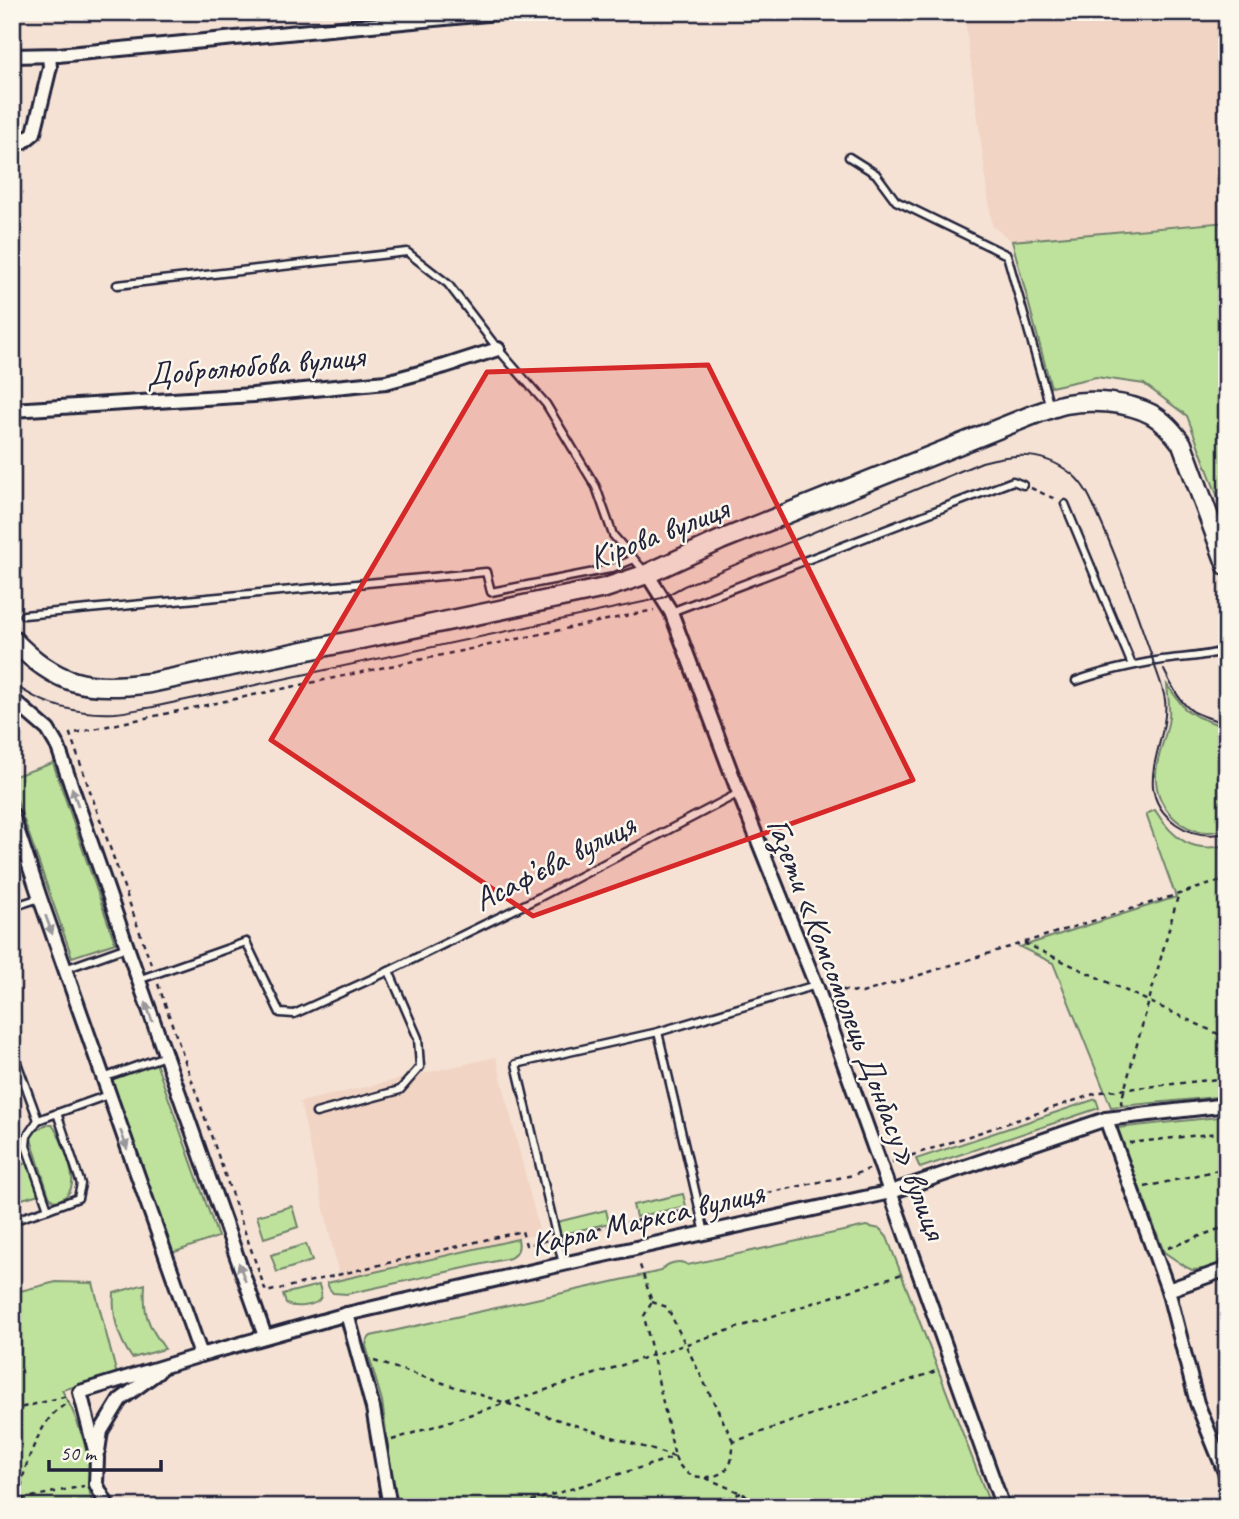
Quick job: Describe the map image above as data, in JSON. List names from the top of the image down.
{
  "streets": {
    "main road": ["Кірова вулиця"],
    "street": ["Добролюбова вулиця", "Газети «Комсомолець Донбасу» вулиця", "Карла Маркса вулиця"],
    "lane": ["Асаф’єва вулиця"]
  },
  "crossings": [
    ["Кірова вулиця", "Газети «Комсомолець Донбасу» вулиця"],
    ["Асаф’єва вулиця", "Газети «Комсомолець Донбасу» вулиця"],
    ["Газети «Комсомолець Донбасу» вулиця", "Карла Маркса вулиця"]
  ],
  "scale_bar": "50 m"
}
